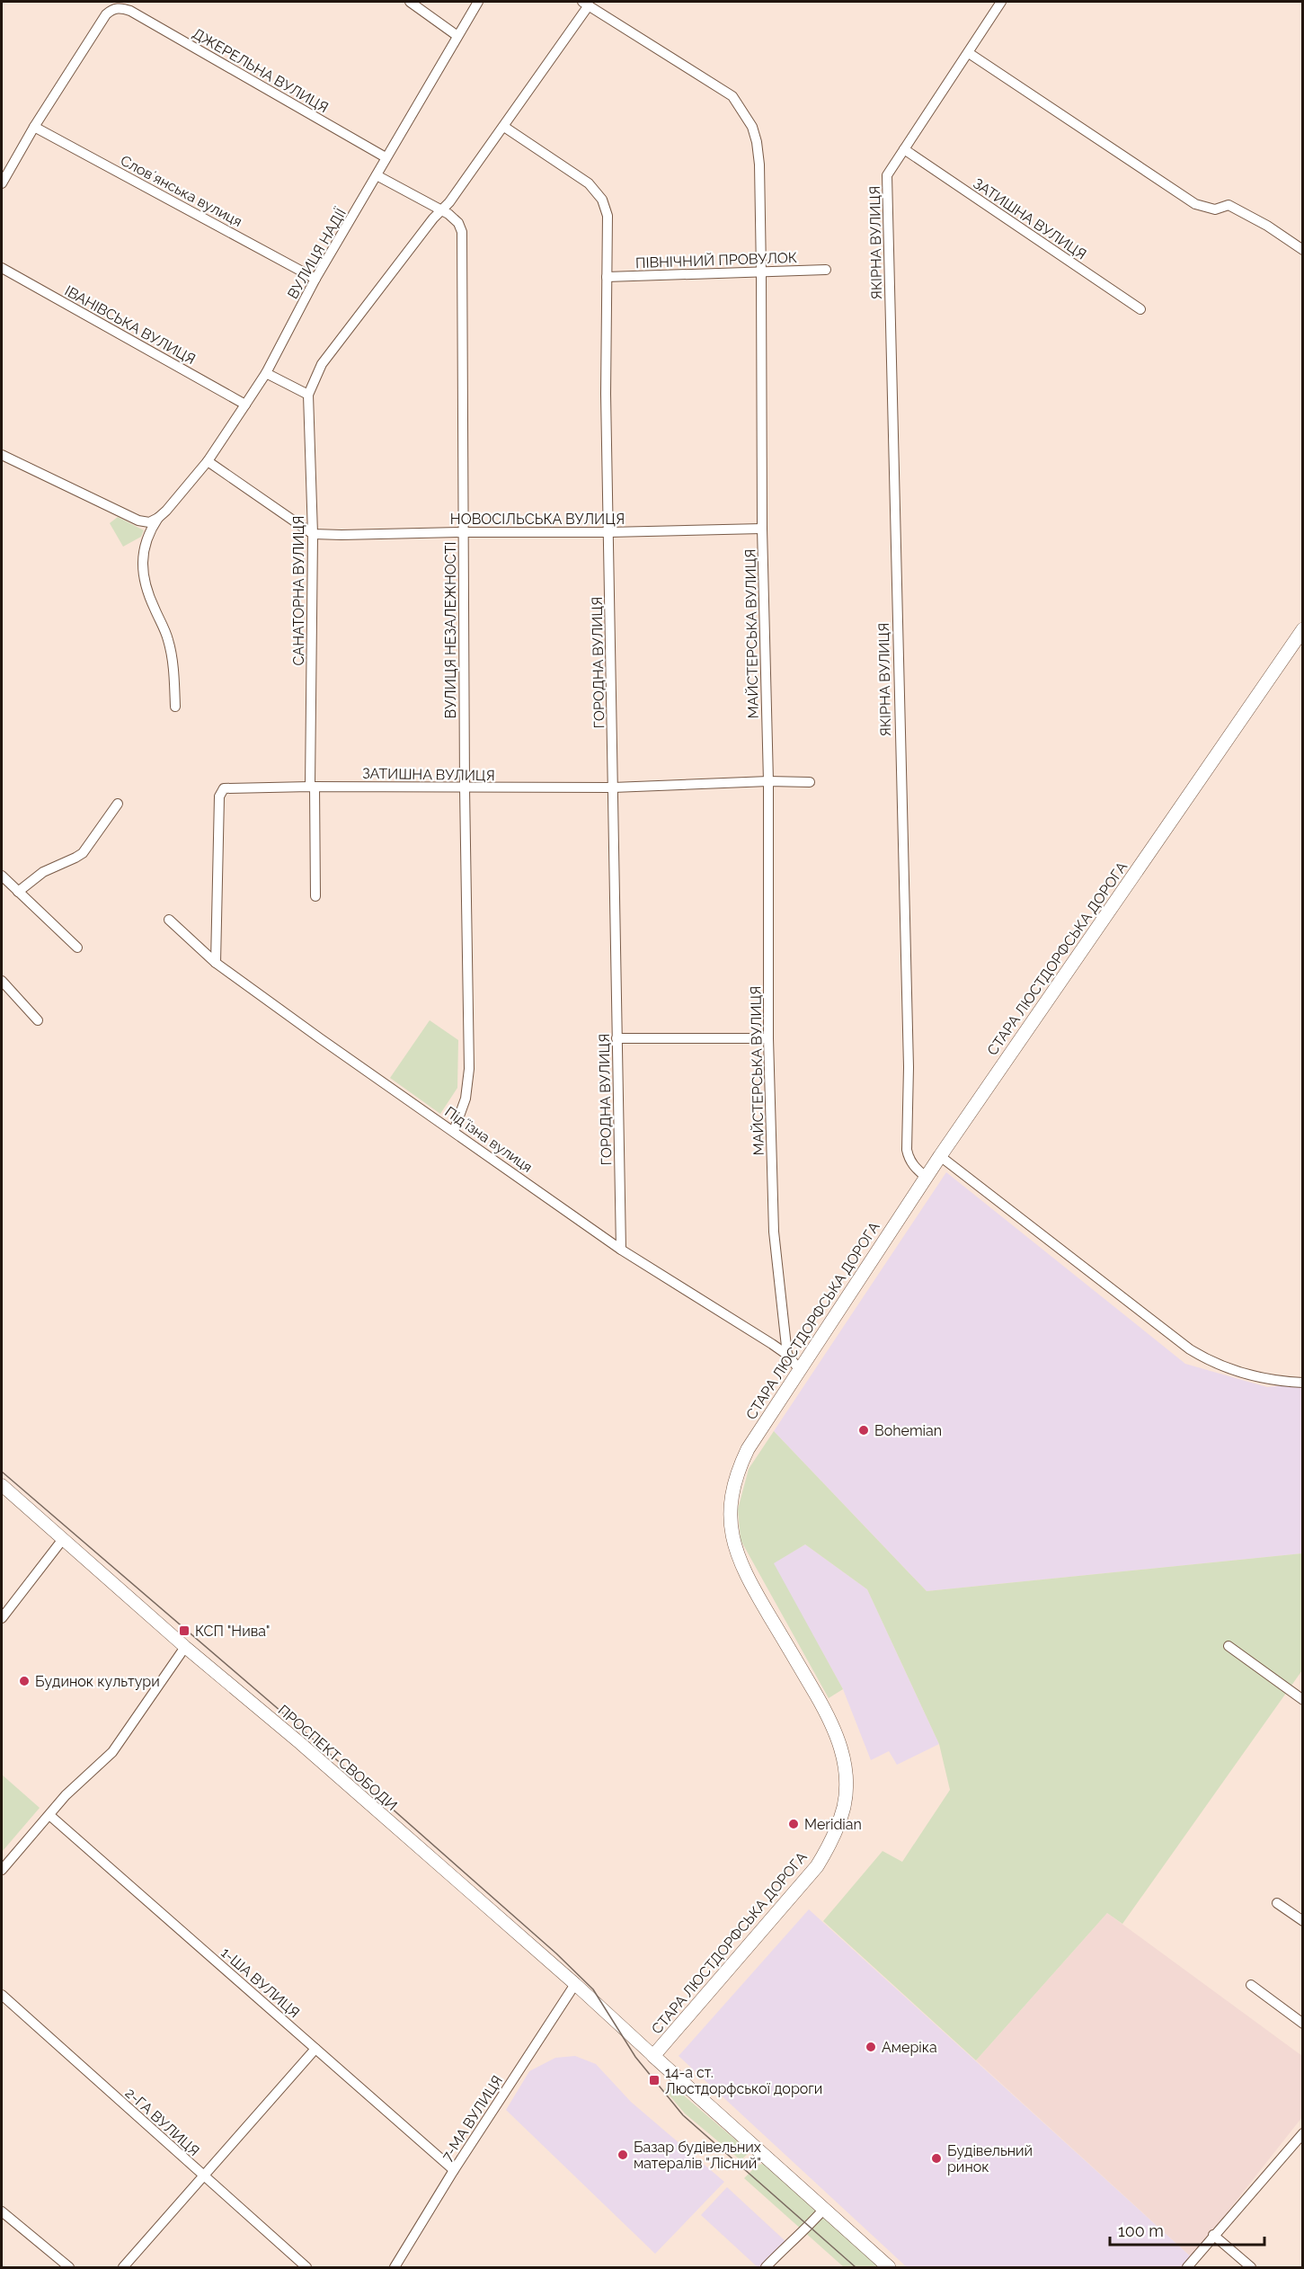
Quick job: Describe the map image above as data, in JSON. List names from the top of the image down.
{
  "streets": {
    "main road": ["СТАРА ЛЮСТДОРФСЬКА ДОРОГА"],
    "street": [
      "ДЖЕРЕЛЬНА ВУЛИЦЯ",
      "Словʼянська вулиця",
      "ЗАТИШНА ВУЛИЦЯ",
      "ЯКІРНА ВУЛИЦЯ",
      "ВУЛИЦЯ НАДІЇ",
      "ПІВНІЧНИЙ ПРОВУЛОК",
      "ІВАНІВСЬКА ВУЛИЦЯ",
      "НОВОСІЛЬСЬКА ВУЛИЦЯ",
      "САНАТОРНА ВУЛИЦЯ",
      "ВУЛИЦЯ НЕЗАЛЕЖНОСТІ",
      "МАЙСТЕРСЬКА ВУЛИЦЯ",
      "ГОРОДНА ВУЛИЦЯ",
      "Підʼїзна вулиця",
      "ПРОСПЕКТ СВОБОДИ",
      "1-ША ВУЛИЦЯ",
      "7-МА ВУЛИЦЯ",
      "2-ГА ВУЛИЦЯ"
    ]
  },
  "crossings": [
    ["ДЖЕРЕЛЬНА ВУЛИЦЯ", "Словʼянська вулиця"],
    ["ДЖЕРЕЛЬНА ВУЛИЦЯ", "ВУЛИЦЯ НАДІЇ"],
    ["Словʼянська вулиця", "ВУЛИЦЯ НАДІЇ"],
    ["ЗАТИШНА ВУЛИЦЯ", "ЯКІРНА ВУЛИЦЯ"],
    ["ЗАТИШНА ВУЛИЦЯ", "САНАТОРНА ВУЛИЦЯ"],
    ["ЗАТИШНА ВУЛИЦЯ", "ВУЛИЦЯ НЕЗАЛЕЖНОСТІ"],
    ["ЗАТИШНА ВУЛИЦЯ", "МАЙСТЕРСЬКА ВУЛИЦЯ"],
    ["ЗАТИШНА ВУЛИЦЯ", "ГОРОДНА ВУЛИЦЯ"],
    ["ЗАТИШНА ВУЛИЦЯ", "Підʼїзна вулиця"],
    ["ЯКІРНА ВУЛИЦЯ", "СТАРА ЛЮСТДОРФСЬКА ДОРОГА"],
    ["ВУЛИЦЯ НАДІЇ", "ІВАНІВСЬКА ВУЛИЦЯ"],
    ["ВУЛИЦЯ НАДІЇ", "ВУЛИЦЯ НЕЗАЛЕЖНОСТІ"],
    ["ПІВНІЧНИЙ ПРОВУЛОК", "МАЙСТЕРСЬКА ВУЛИЦЯ"],
    ["ПІВНІЧНИЙ ПРОВУЛОК", "ГОРОДНА ВУЛИЦЯ"],
    ["НОВОСІЛЬСЬКА ВУЛИЦЯ", "САНАТОРНА ВУЛИЦЯ"],
    ["НОВОСІЛЬСЬКА ВУЛИЦЯ", "ВУЛИЦЯ НЕЗАЛЕЖНОСТІ"],
    ["НОВОСІЛЬСЬКА ВУЛИЦЯ", "МАЙСТЕРСЬКА ВУЛИЦЯ"],
    ["НОВОСІЛЬСЬКА ВУЛИЦЯ", "ГОРОДНА ВУЛИЦЯ"],
    ["ВУЛИЦЯ НЕЗАЛЕЖНОСТІ", "Підʼїзна вулиця"],
    ["МАЙСТЕРСЬКА ВУЛИЦЯ", "Підʼїзна вулиця"],
    ["ГОРОДНА ВУЛИЦЯ", "Підʼїзна вулиця"],
    ["СТАРА ЛЮСТДОРФСЬКА ДОРОГА", "Підʼїзна вулиця"],
    ["СТАРА ЛЮСТДОРФСЬКА ДОРОГА", "ПРОСПЕКТ СВОБОДИ"],
    ["ПРОСПЕКТ СВОБОДИ", "7-МА ВУЛИЦЯ"],
    ["1-ША ВУЛИЦЯ", "7-МА ВУЛИЦЯ"]
  ],
  "places": {
    "other": [
      "Bohemian",
      "Будинок культури",
      "Meridian",
      "Амеріка",
      "Базар будівельних матералів \"Лісний\"",
      "Будівельний ринок"
    ],
    "transit": ["КСП \"Нива\"", "14-а ст. Люстдорфської дороги"]
  },
  "scale_bar": "100 m"
}
